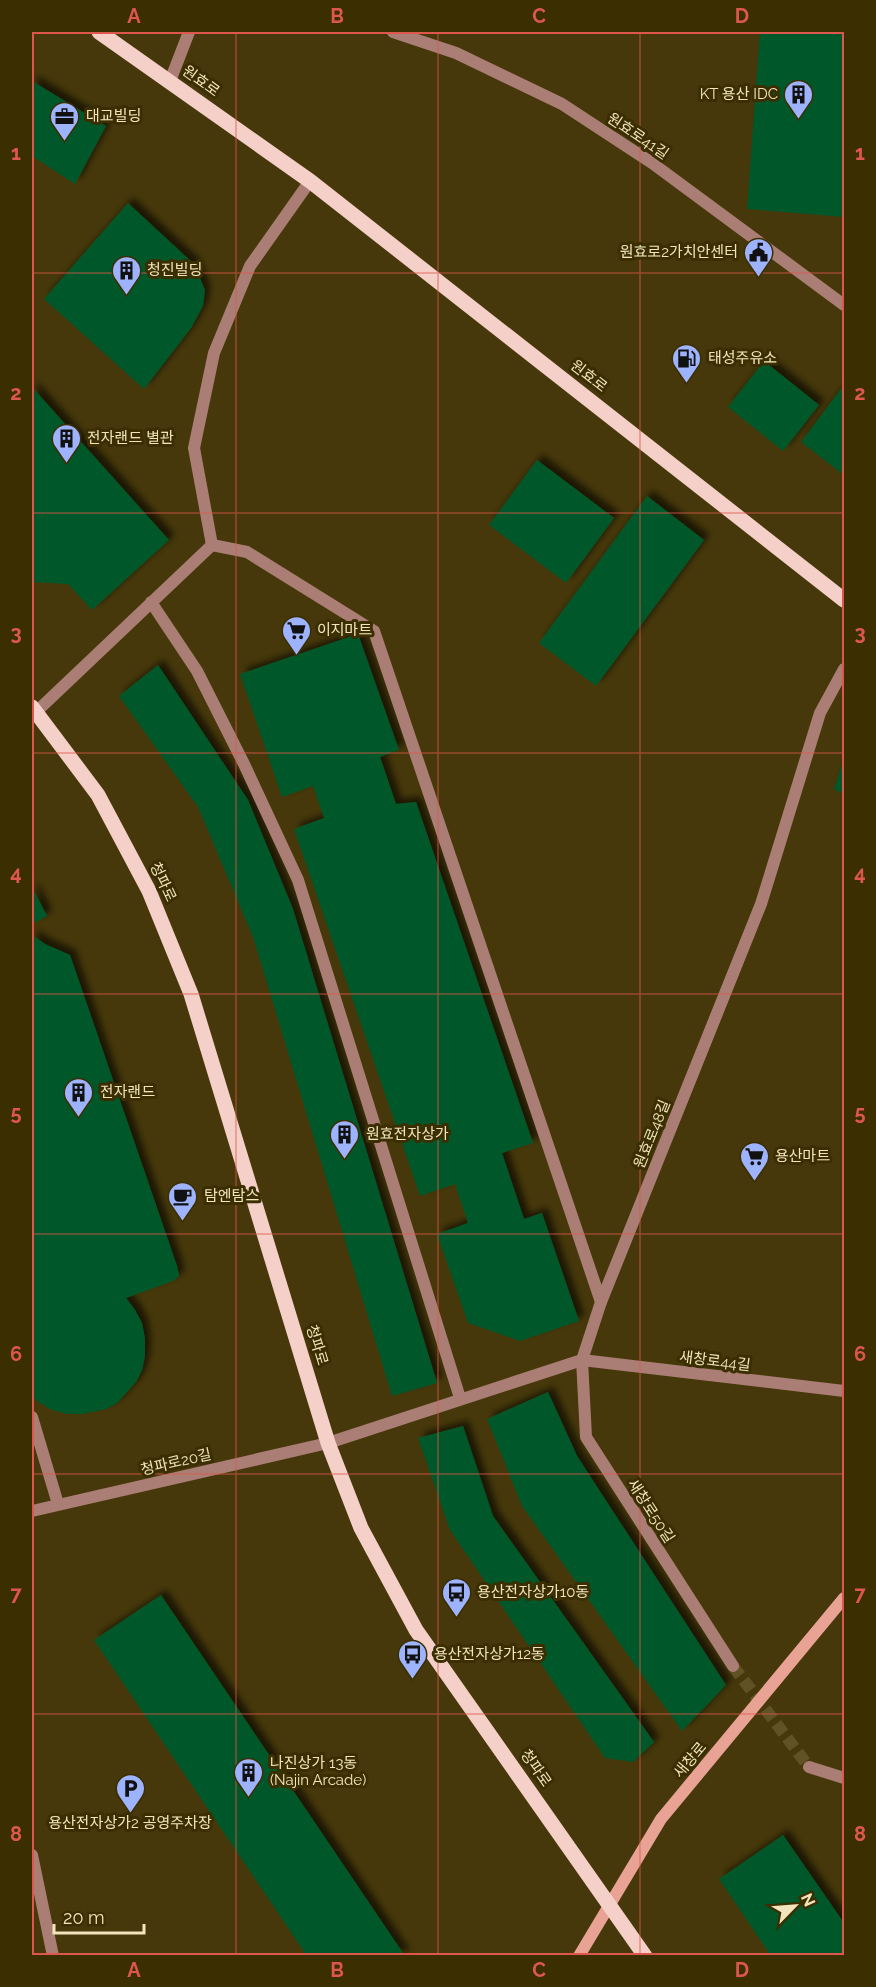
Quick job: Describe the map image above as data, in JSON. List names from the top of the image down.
{
  "streets": {
    "main road": ["원효로", "청파로", "새창로"],
    "street": [
      "원효로41길",
      "원효로48길",
      "새창로44길",
      "청파로20길",
      "새창로50길"
    ]
  },
  "crossings": [
    ["청파로", "청파로20길"],
    ["청파로", "새창로"],
    ["원효로48길", "새창로44길"],
    ["원효로48길", "새창로50길"],
    ["새창로44길", "새창로50길"]
  ],
  "places": {
    "building": [
      "KT 용산 IDC",
      "청진빌딩",
      "전자랜드 별관",
      "전자랜드",
      "원효전자상가",
      "나진상가 13동 (Najin Arcade)"
    ],
    "office": ["대교빌딩"],
    "public building": ["원효로2가치안센터"],
    "fuel station": ["태성주유소"],
    "supermarket": ["이지마트", "용산마트"],
    "cafe": ["탐엔탐스"],
    "bus stop": ["용산전자상가10동", "용산전자상가12동"],
    "parking": ["용산전자상가2 공영주차장"]
  },
  "scale_bar": "20 m",
  "north": "top right",
  "grid": {
    "columns": [
      "A",
      "B",
      "C",
      "D"
    ],
    "rows": [
      "1",
      "2",
      "3",
      "4",
      "5",
      "6",
      "7",
      "8"
    ]
  }
}
